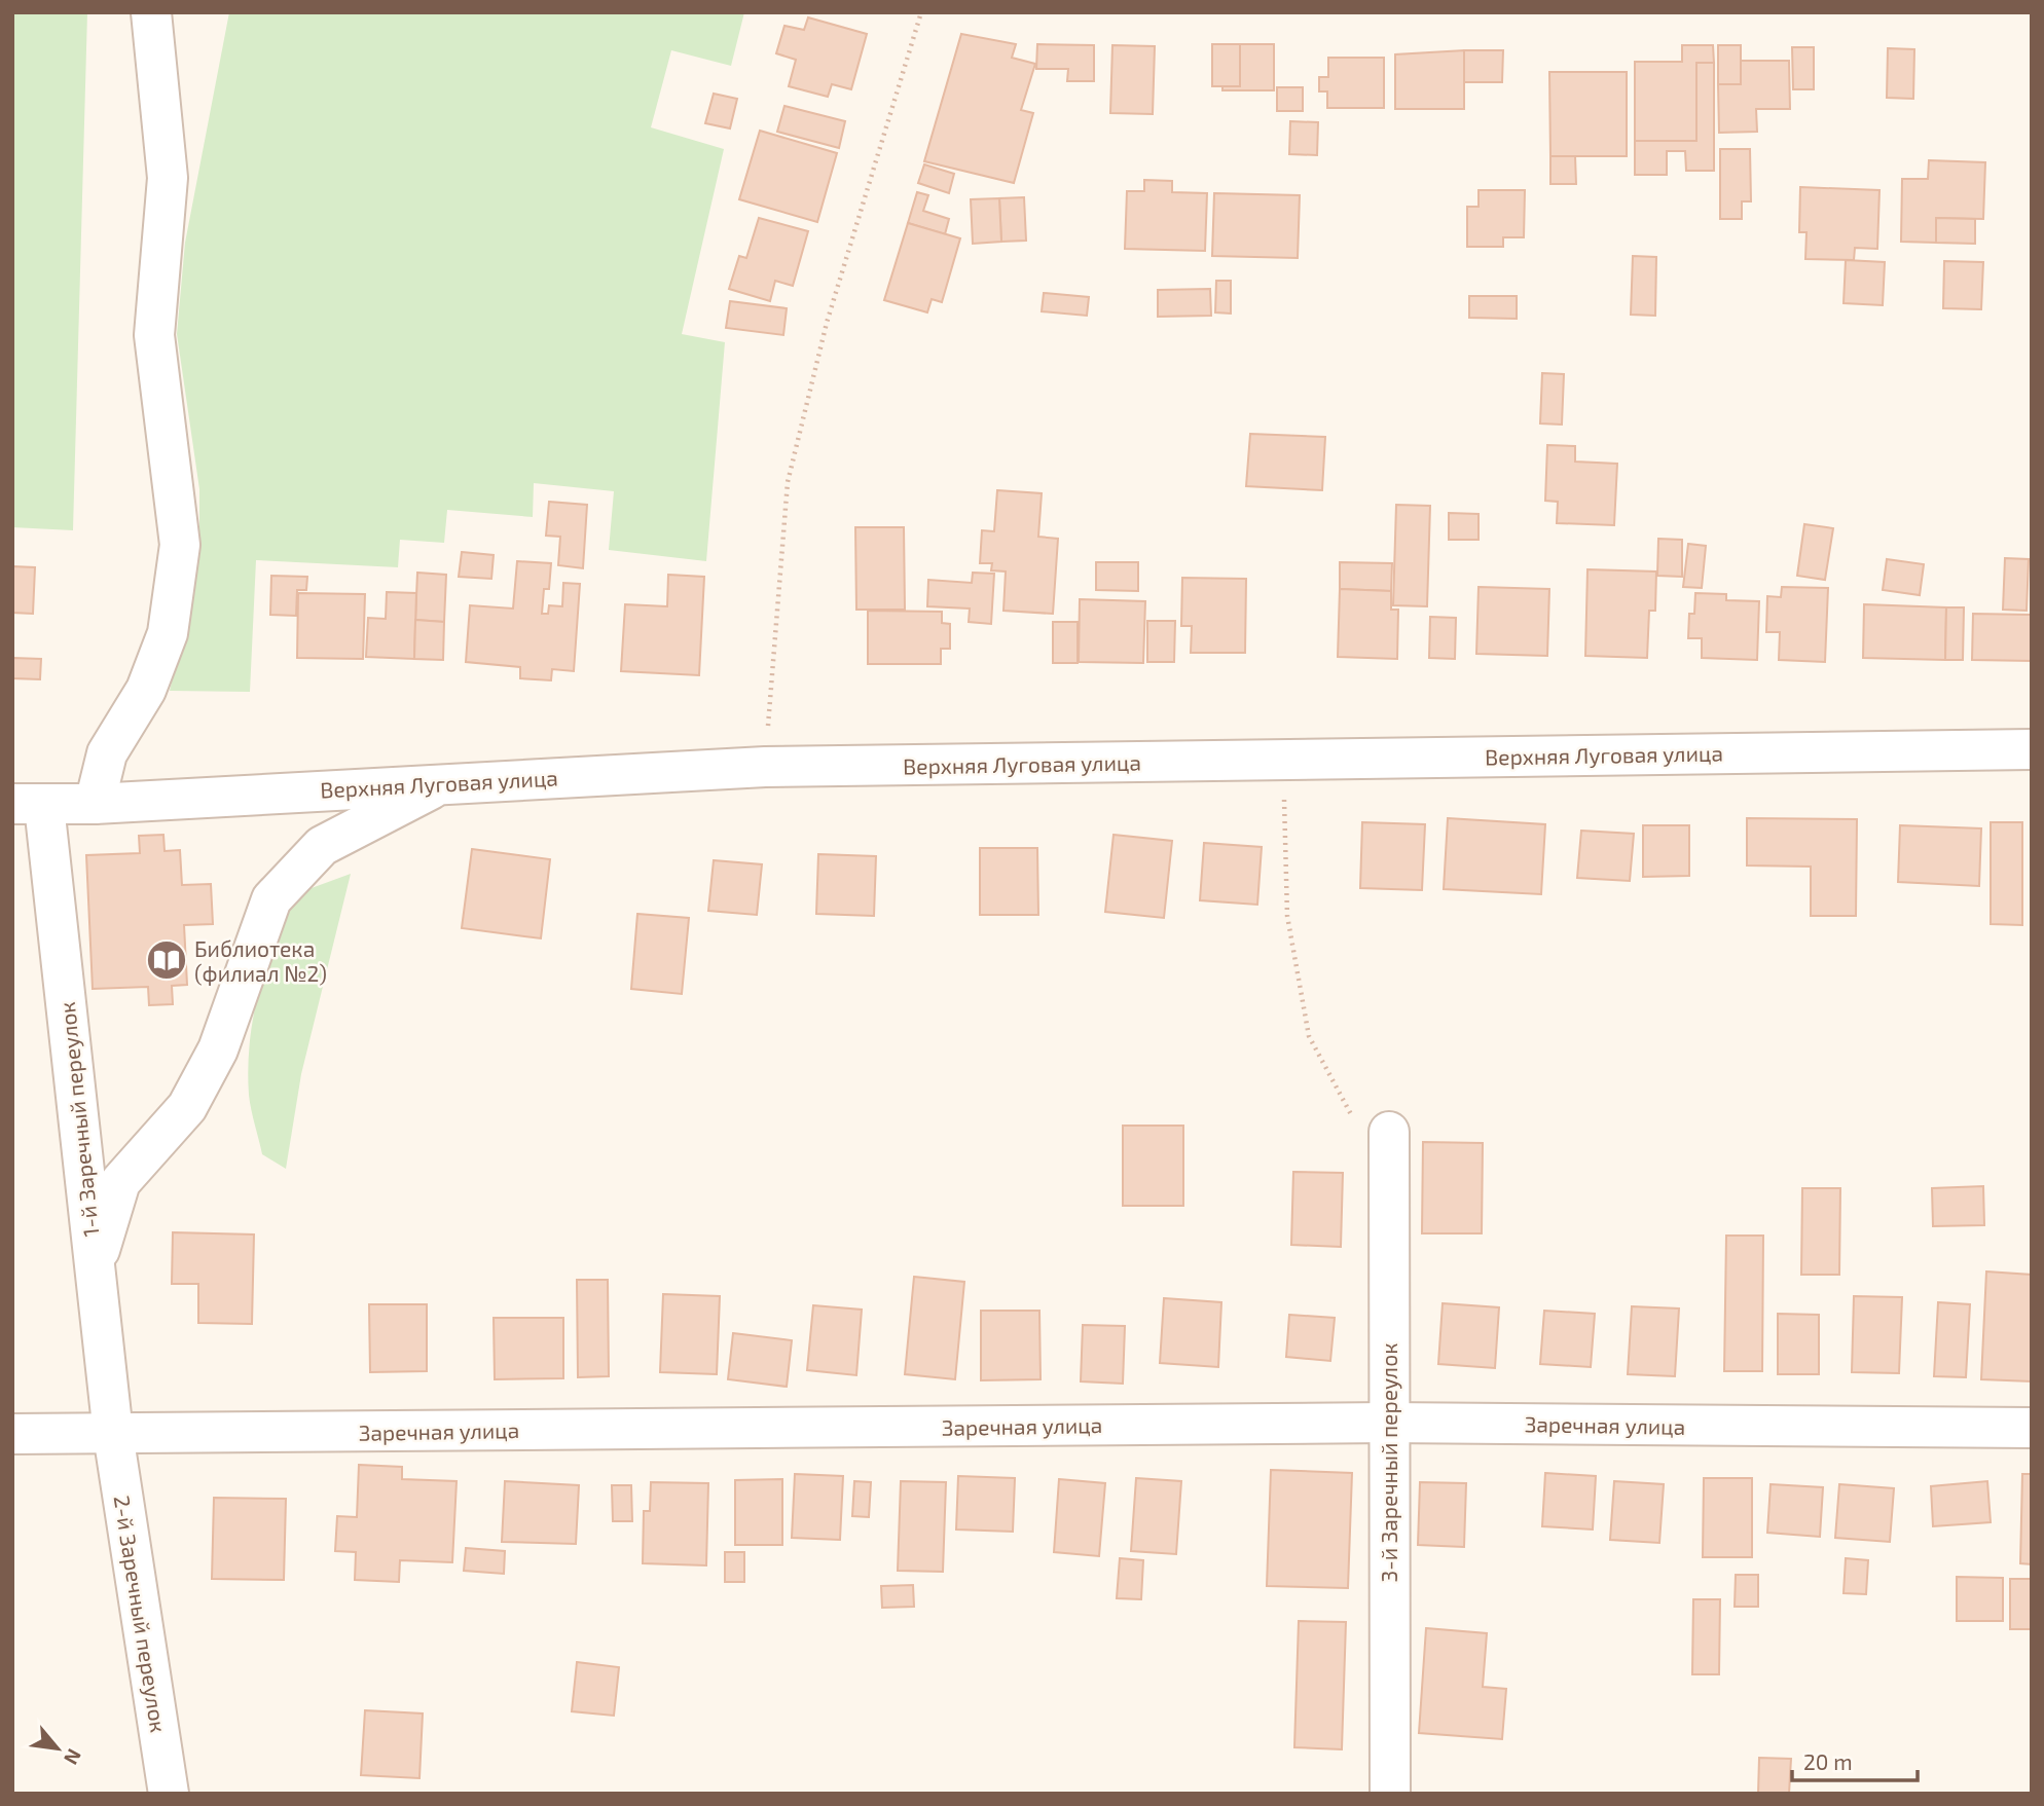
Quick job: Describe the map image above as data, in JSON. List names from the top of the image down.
{
  "streets": {
    "street": [
      "Верхняя Луговая улица",
      "1-й Заречный переулок",
      "Заречная улица",
      "3-й Заречный переулок",
      "2-й Заречный переулок"
    ]
  },
  "crossings": [
    ["Верхняя Луговая улица", "1-й Заречный переулок"],
    ["1-й Заречный переулок", "Заречная улица"],
    ["1-й Заречный переулок", "2-й Заречный переулок"],
    ["Заречная улица", "3-й Заречный переулок"],
    ["Заречная улица", "2-й Заречный переулок"]
  ],
  "places": {
    "library": ["Библиотека (филиал №2)"]
  },
  "scale_bar": "20 m",
  "north": "bottom right"
}
